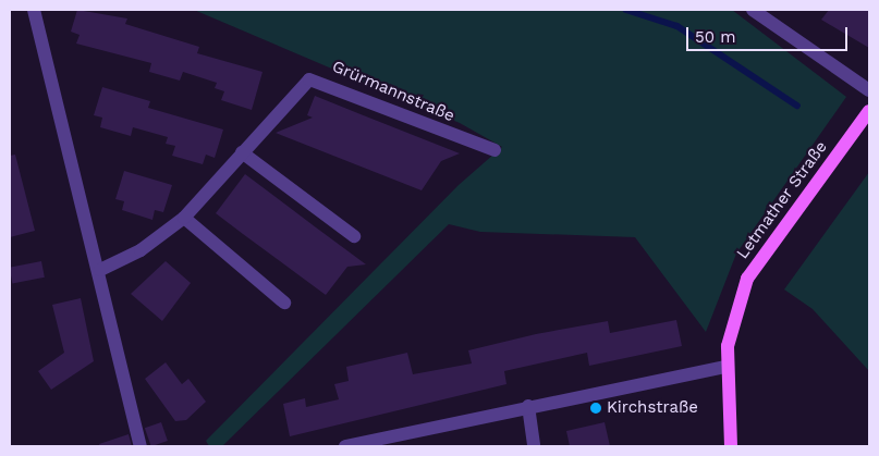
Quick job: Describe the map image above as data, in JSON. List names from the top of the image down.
{
  "streets": {
    "main road": ["Letmather Straße"],
    "street": ["Grürmannstraße"]
  },
  "places": ["Kirchstraße"],
  "scale_bar": "50 m"
}
